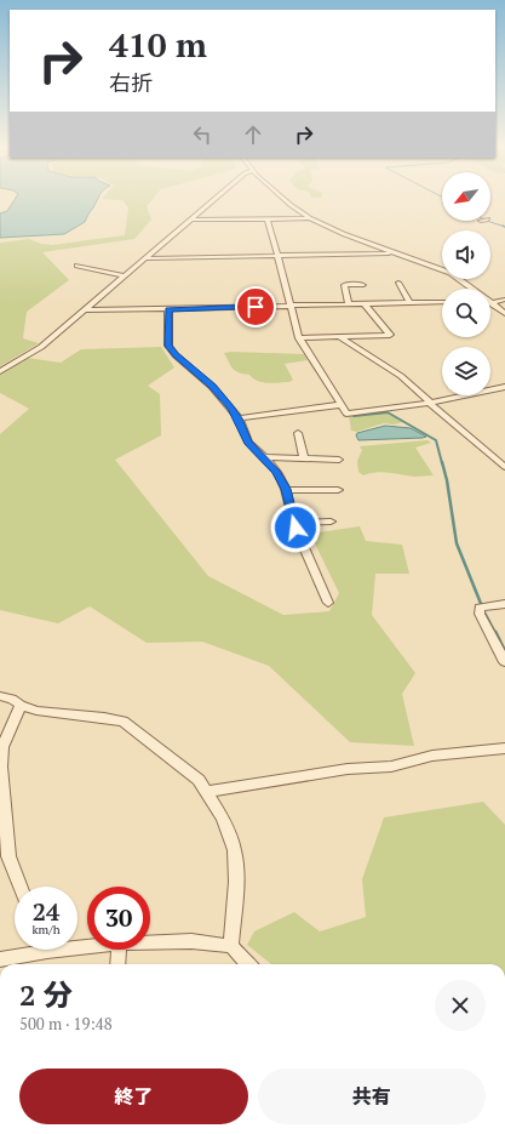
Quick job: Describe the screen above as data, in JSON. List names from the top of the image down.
{
  "north": "bottom left",
  "page": {
    "turn": ["410 m", "右折"],
    "speed": "24 km/h",
    "limit": "30",
    "heading": ["2 分", "500 m · 19:48"],
    "buttons": ["終了", "共有"]
  }
}
